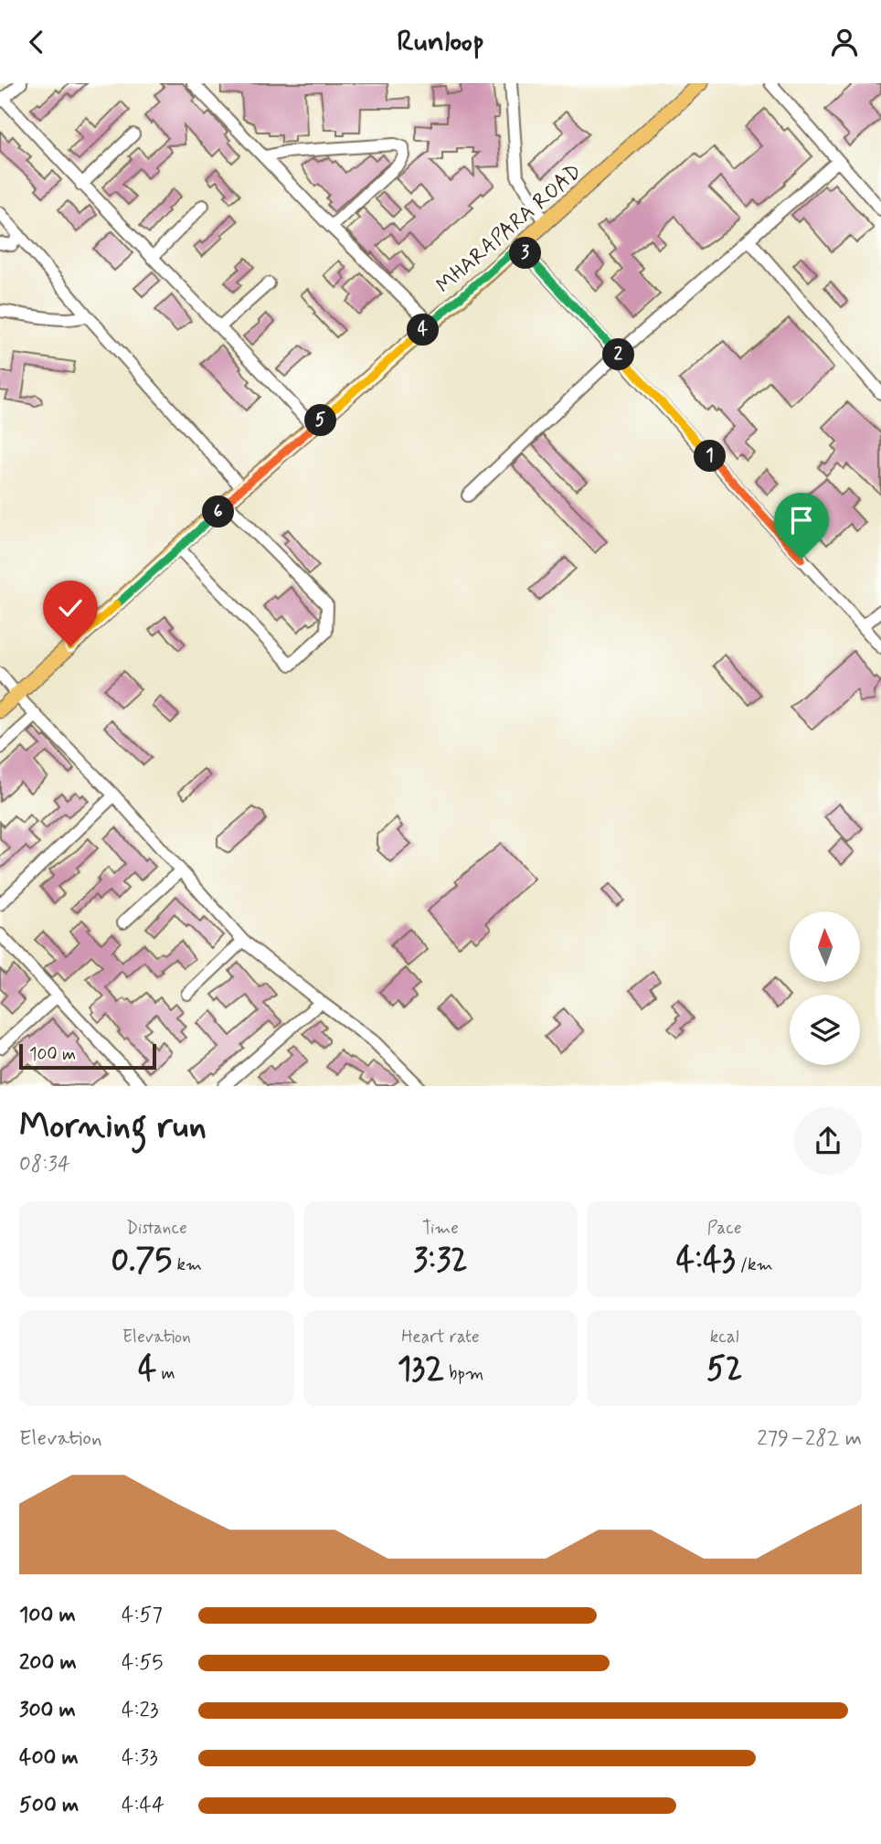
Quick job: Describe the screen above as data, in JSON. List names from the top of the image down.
{
  "streets": {
    "main road": ["MHARAPARA ROAD"]
  },
  "scale_bar": "100 m",
  "north": "top",
  "page": {
    "header": "Runloop",
    "pins": [
      "3",
      "4",
      "2",
      "5",
      "1",
      "6"
    ],
    "scale": "100 m",
    "heading": ["Morning run", "08:34"],
    "stats": [
      ["Distance", "0.75 km"],
      ["Time", "3:32"],
      ["Pace", "4:43 /km"],
      ["Elevation", "4 m"],
      ["Heart rate", "132 bpm"],
      ["kcal", "52"]
    ],
    "chart": ["Elevation", "279–282 m"],
    "list": [
      {
        "name": "100 m",
        "note": "4:57"
      },
      {
        "name": "200 m",
        "note": "4:55"
      },
      {
        "name": "300 m",
        "note": "4:23"
      },
      {
        "name": "400 m",
        "note": "4:33"
      },
      {
        "name": "500 m",
        "note": "4:44"
      }
    ]
  }
}
